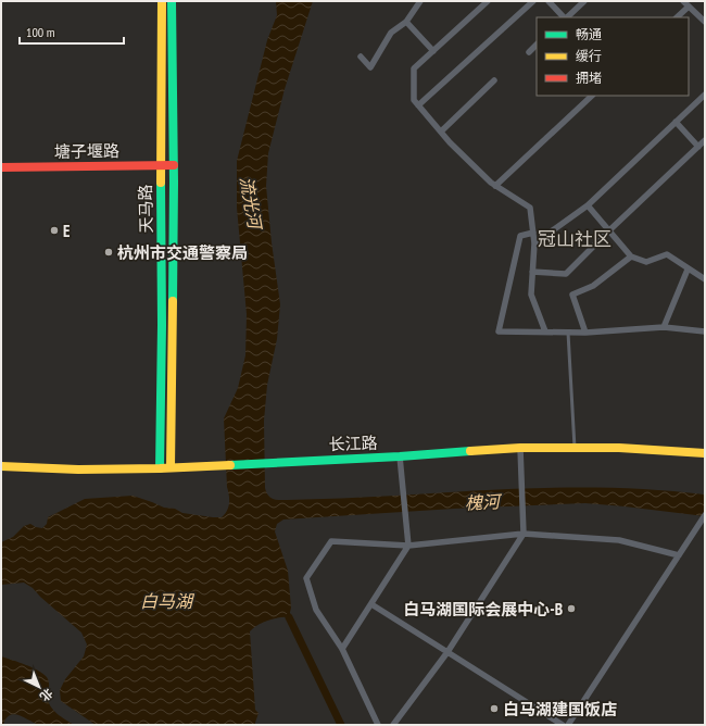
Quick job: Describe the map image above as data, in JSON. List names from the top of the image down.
{
  "streets": {
    "main road": ["塘子堰路", "天马路", "长江路"]
  },
  "crossings": [
    ["塘子堰路", "天马路"],
    ["天马路", "长江路"]
  ],
  "districts": ["冠山社区"],
  "water": ["流光河", "槐河", "白马湖"],
  "places": [
    "E",
    "杭州市交通警察局",
    "白马湖国际会展中心-B",
    "白马湖建国饭店"
  ],
  "legend": ["畅通", "缓行", "拥堵"],
  "scale_bar": "100 m",
  "north": "bottom right"
}
